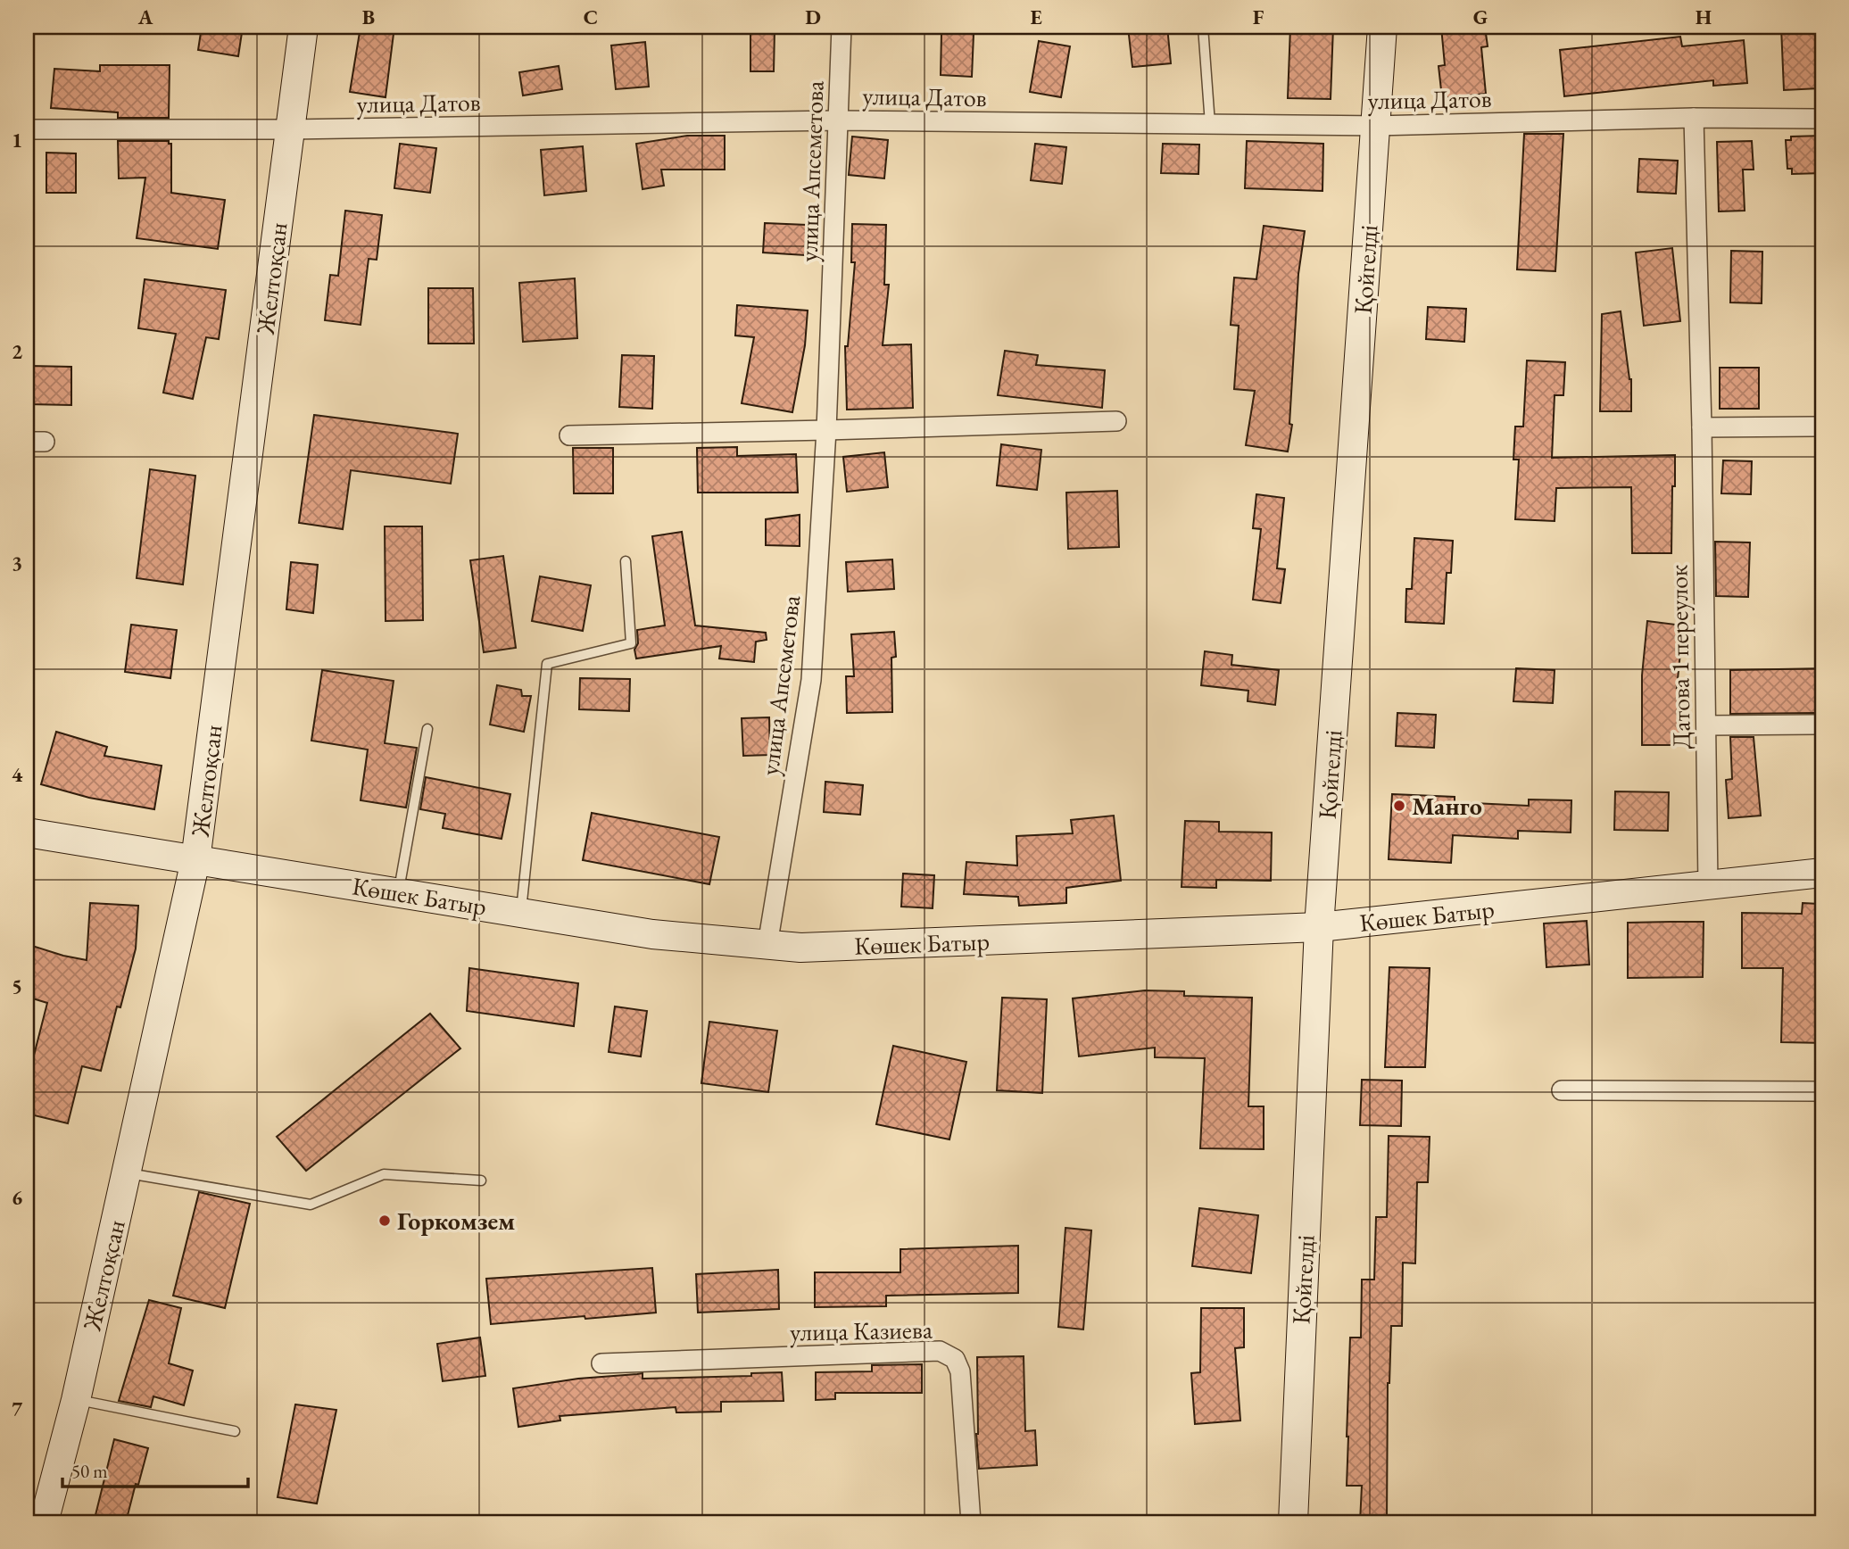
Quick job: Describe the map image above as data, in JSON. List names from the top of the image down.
{
  "streets": {
    "street": [
      "улица Датов",
      "улица Апсеметова",
      "Қойгелді",
      "Желтоқсан",
      "Датова 1 переулок",
      "Көшек Батыр",
      "улица Казиева"
    ]
  },
  "crossings": [
    ["улица Датов", "улица Апсеметова"],
    ["улица Датов", "Қойгелді"],
    ["улица Датов", "Желтоқсан"],
    ["улица Датов", "Датова 1 переулок"],
    ["улица Апсеметова", "Көшек Батыр"],
    ["Қойгелді", "Көшек Батыр"],
    ["Желтоқсан", "Көшек Батыр"],
    ["Датова 1 переулок", "Көшек Батыр"]
  ],
  "places": ["Манго", "Горкомзем"],
  "scale_bar": "50 m",
  "grid": {
    "columns": [
      "A",
      "B",
      "C",
      "D",
      "E",
      "F",
      "G",
      "H"
    ],
    "rows": [
      "1",
      "2",
      "3",
      "4",
      "5",
      "6",
      "7"
    ]
  }
}
